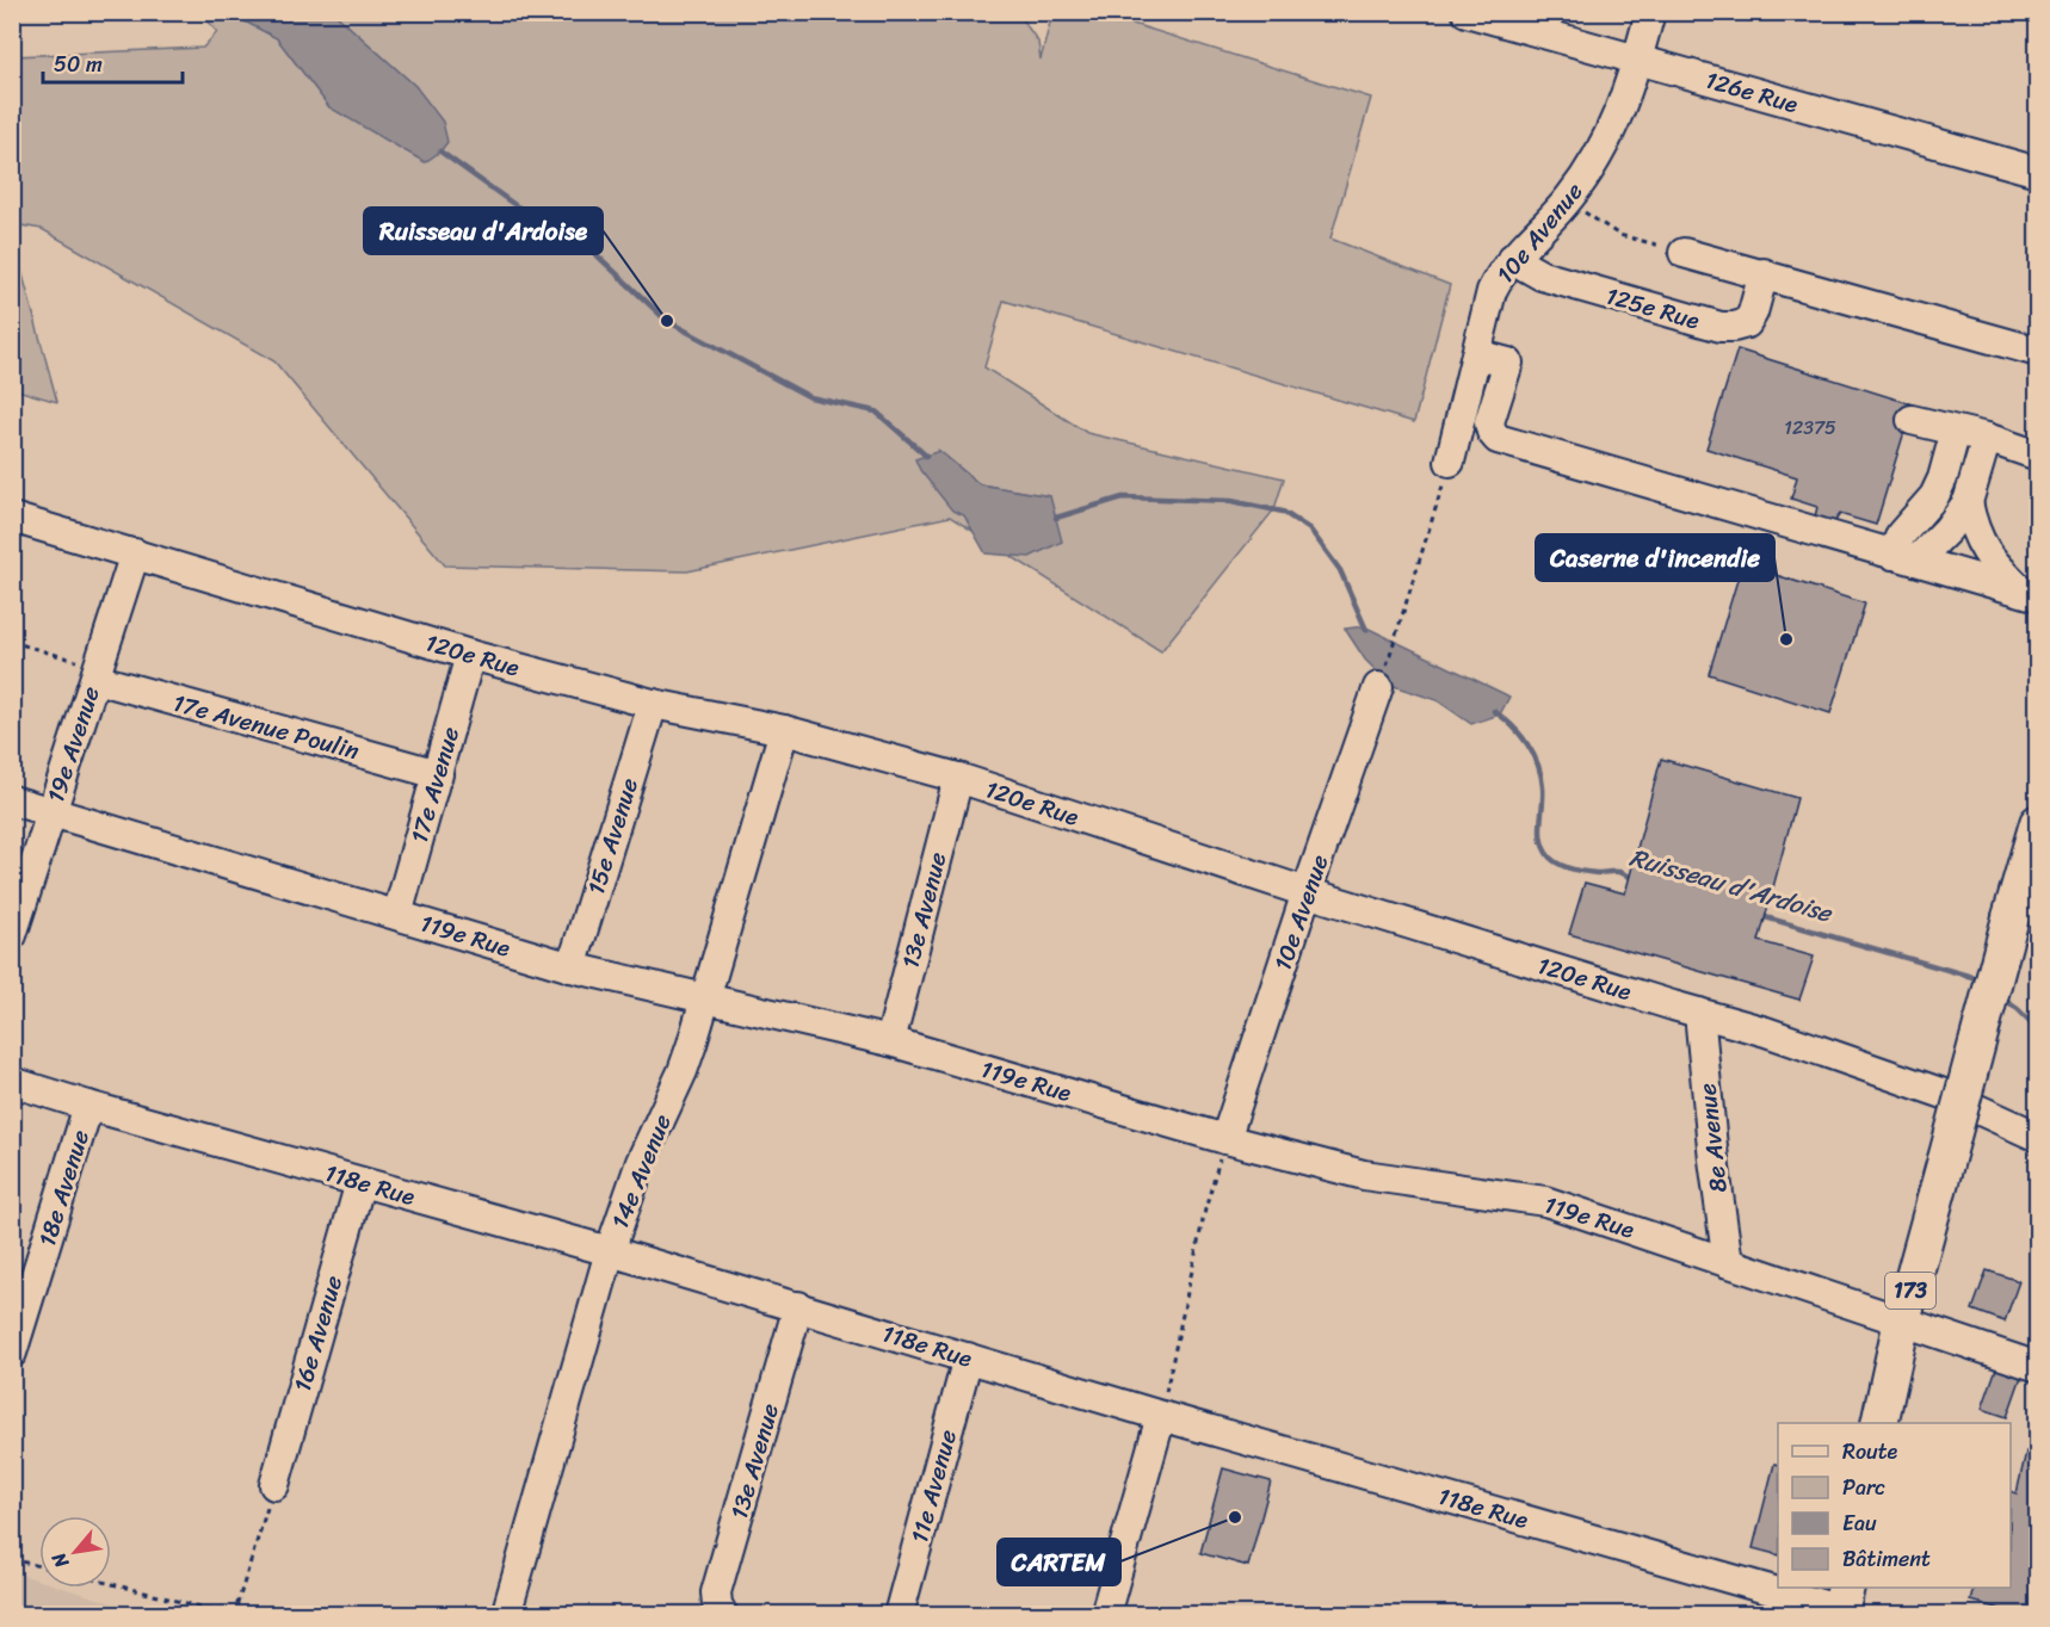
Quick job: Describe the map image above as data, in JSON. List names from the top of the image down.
{
  "streets": {
    "main road": ["173"],
    "street": [
      "126e Rue",
      "10e Avenue",
      "125e Rue",
      "120e Rue",
      "17e Avenue Poulin",
      "19e Avenue",
      "17e Avenue",
      "15e Avenue",
      "13e Avenue",
      "119e Rue",
      "8e Avenue",
      "14e Avenue",
      "118e Rue",
      "18e Avenue",
      "16e Avenue",
      "11e Avenue"
    ]
  },
  "crossings": [
    ["126e Rue", "10e Avenue"],
    ["10e Avenue", "125e Rue"],
    ["10e Avenue", "120e Rue"],
    ["10e Avenue", "119e Rue"],
    ["120e Rue", "19e Avenue"],
    ["120e Rue", "17e Avenue"],
    ["120e Rue", "15e Avenue"],
    ["120e Rue", "13e Avenue"],
    ["120e Rue", "8e Avenue"],
    ["120e Rue", "14e Avenue"],
    ["17e Avenue Poulin", "19e Avenue"],
    ["17e Avenue Poulin", "17e Avenue"],
    ["19e Avenue", "119e Rue"],
    ["17e Avenue", "119e Rue"],
    ["15e Avenue", "119e Rue"],
    ["13e Avenue", "119e Rue"],
    ["13e Avenue", "118e Rue"],
    ["119e Rue", "8e Avenue"],
    ["119e Rue", "14e Avenue"],
    ["119e Rue", "173"],
    ["14e Avenue", "118e Rue"],
    ["118e Rue", "18e Avenue"],
    ["118e Rue", "16e Avenue"],
    ["118e Rue", "11e Avenue"]
  ],
  "water": ["Ruisseau d'Ardoise"],
  "places": ["Ruisseau d'Ardoise", "Caserne d'incendie", "CARTEM"],
  "house_numbers": ["12375"],
  "legend": [
    "Route",
    "Parc",
    "Eau",
    "Bâtiment"
  ],
  "scale_bar": "50 m",
  "north": "bottom left"
}
